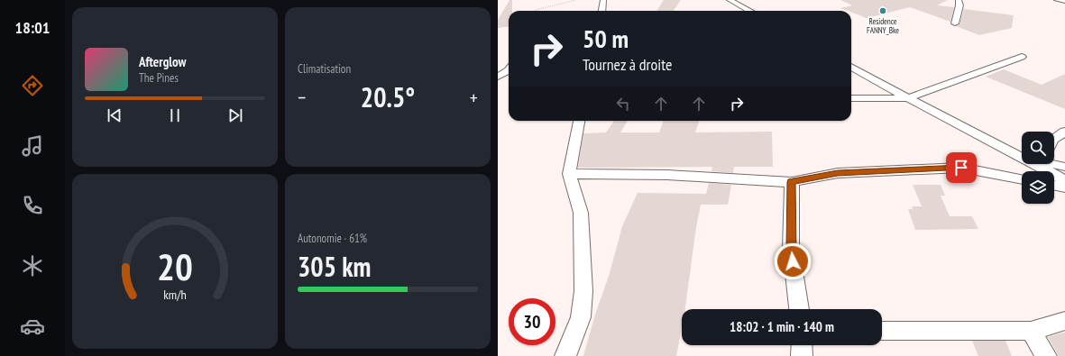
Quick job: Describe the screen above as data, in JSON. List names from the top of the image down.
{
  "places": ["Residence FANNY_Bke"],
  "page": {
    "tabs": "18:01",
    "tile": [
      "Climatisation",
      ["Autonomie · 61%", "305 km"]
    ],
    "turn": ["50 m", "Tournez à droite"],
    "song": ["Afterglow", "The Pines"],
    "heat": ["−", "20.5°", "+"],
    "limit": "30",
    "trip": "18:02 · 1 min · 140 m",
    "gauge": ["20", "km/h"]
  }
}
